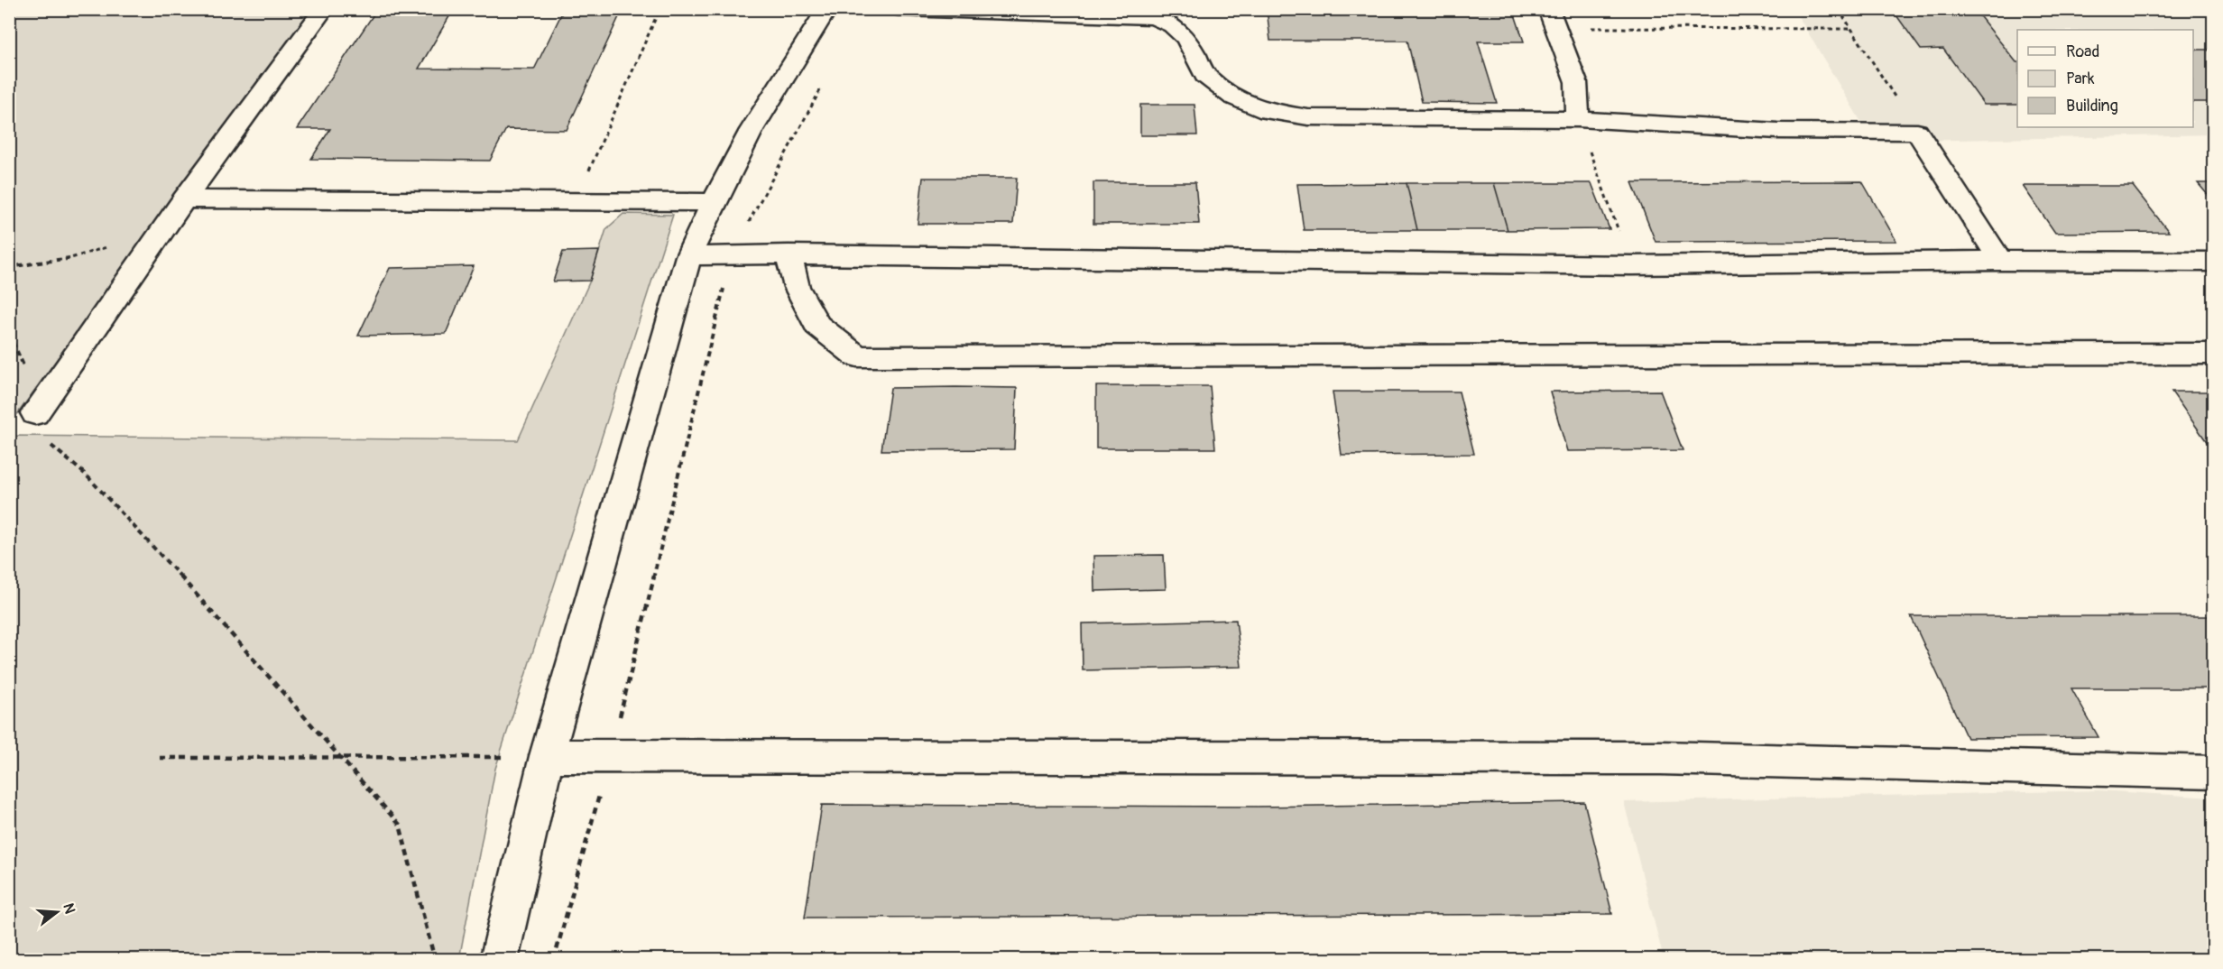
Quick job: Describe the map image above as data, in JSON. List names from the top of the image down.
{
  "legend": ["Road", "Park", "Building"],
  "north": "right"
}
